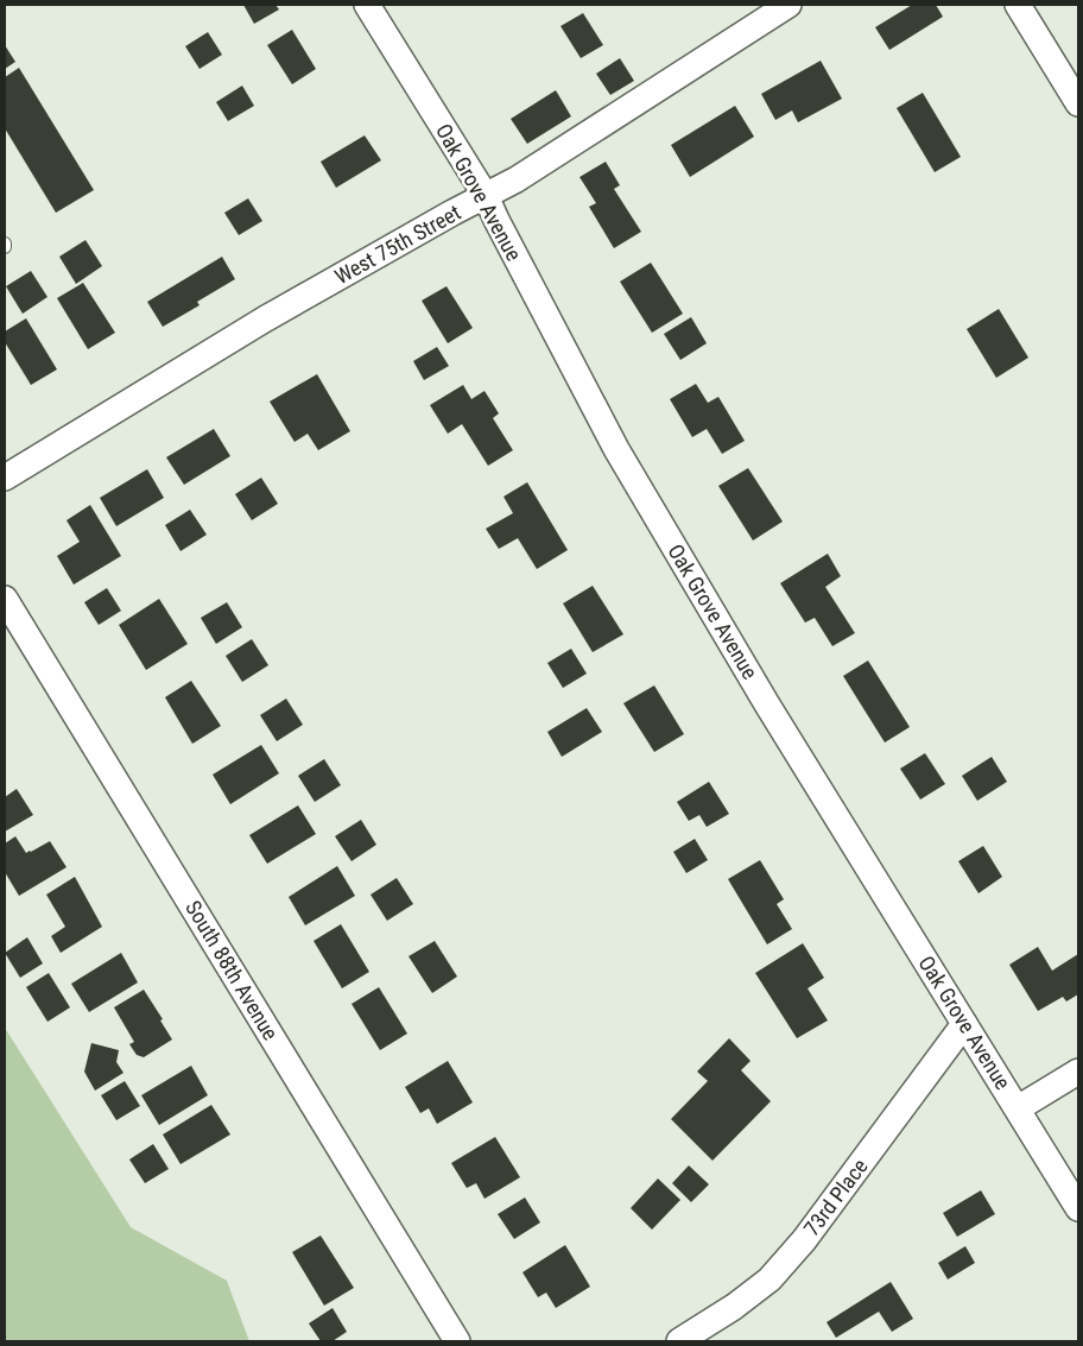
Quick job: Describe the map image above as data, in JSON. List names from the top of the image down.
{
  "streets": {
    "street": [
      "Oak Grove Avenue",
      "West 75th Street",
      "South 88th Avenue",
      "73rd Place"
    ]
  },
  "crossings": [
    ["Oak Grove Avenue", "West 75th Street"],
    ["Oak Grove Avenue", "73rd Place"]
  ]
}
